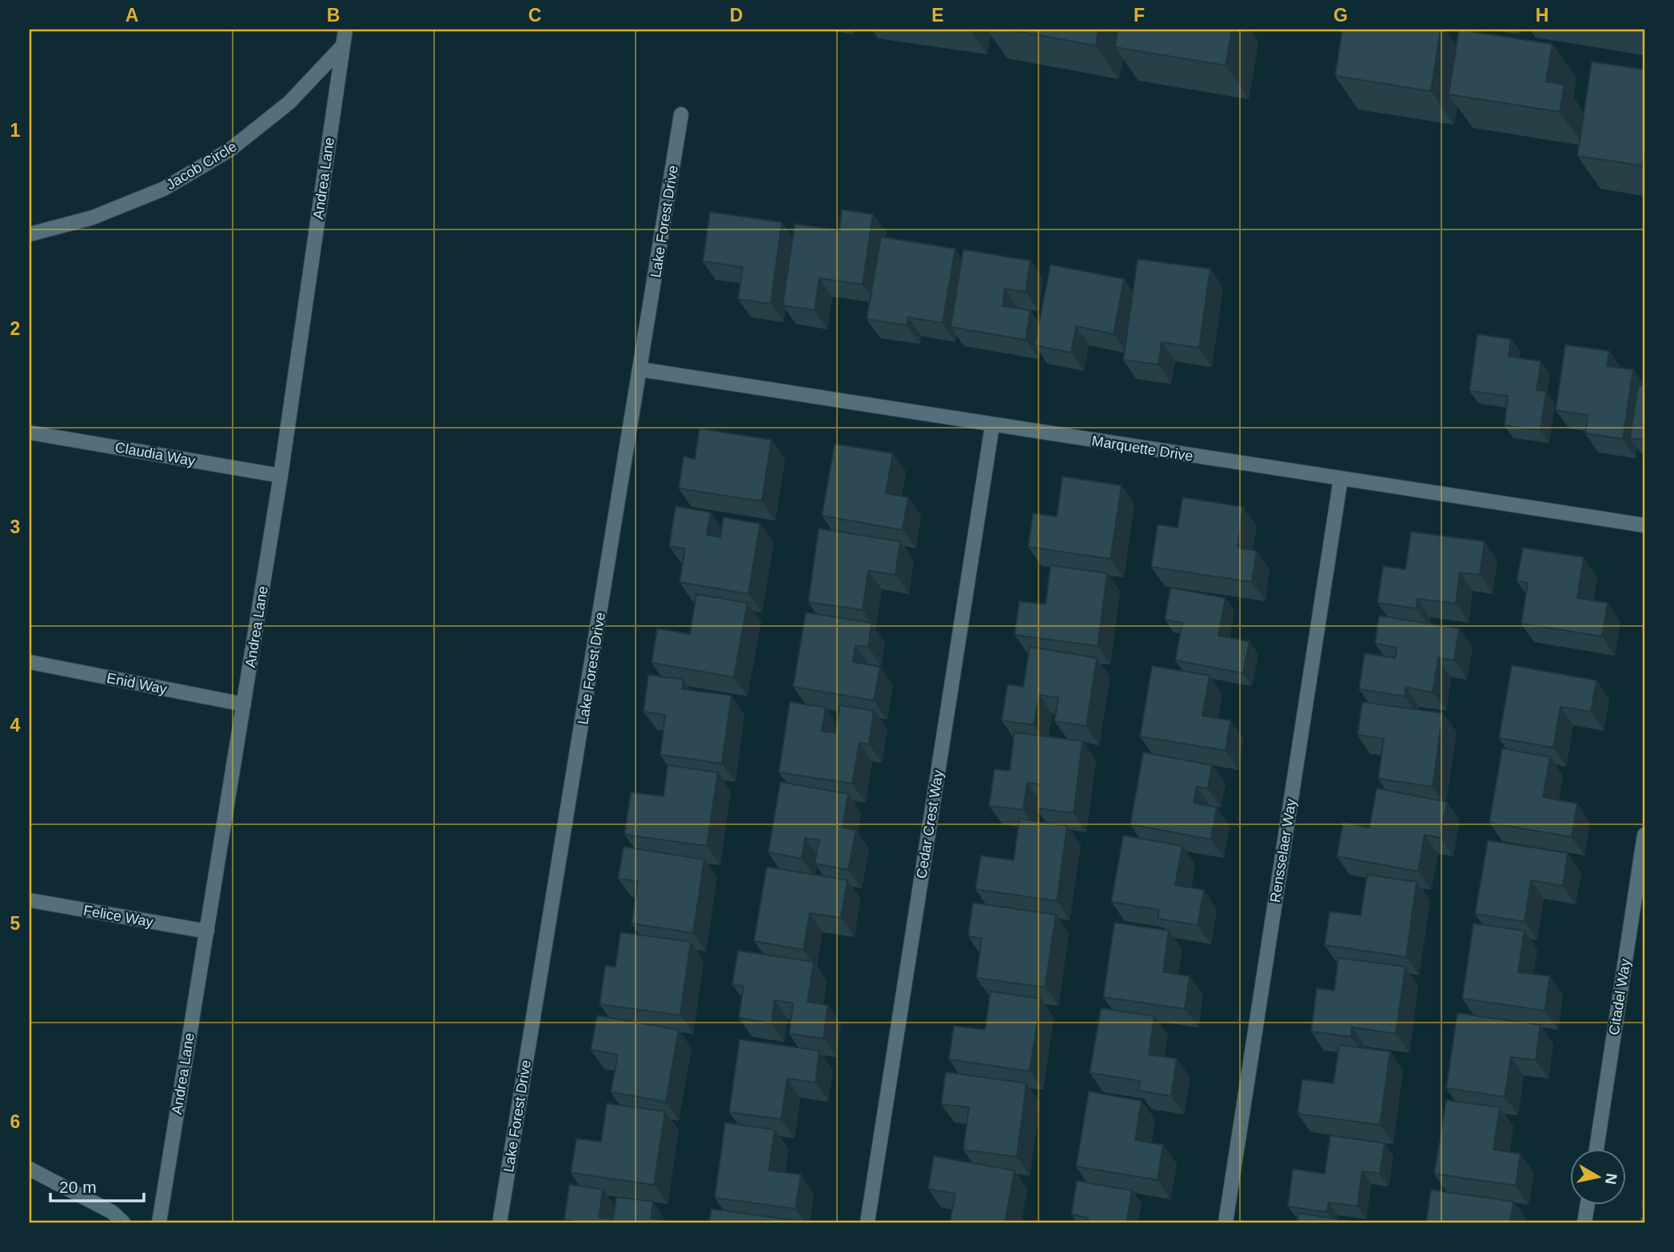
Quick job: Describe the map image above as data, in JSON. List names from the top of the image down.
{
  "streets": {
    "street": [
      "Jacob Circle",
      "Andrea Lane",
      "Lake Forest Drive",
      "Marquette Drive",
      "Claudia Way",
      "Enid Way",
      "Cedar Crest Way",
      "Rensselaer Way",
      "Felice Way",
      "Citadel Way"
    ]
  },
  "crossings": [
    ["Jacob Circle", "Andrea Lane"],
    ["Andrea Lane", "Claudia Way"],
    ["Andrea Lane", "Enid Way"],
    ["Andrea Lane", "Felice Way"],
    ["Lake Forest Drive", "Marquette Drive"],
    ["Marquette Drive", "Cedar Crest Way"],
    ["Marquette Drive", "Rensselaer Way"]
  ],
  "scale_bar": "20 m",
  "north": "right",
  "grid": {
    "columns": [
      "A",
      "B",
      "C",
      "D",
      "E",
      "F",
      "G",
      "H"
    ],
    "rows": [
      "1",
      "2",
      "3",
      "4",
      "5",
      "6"
    ]
  }
}
